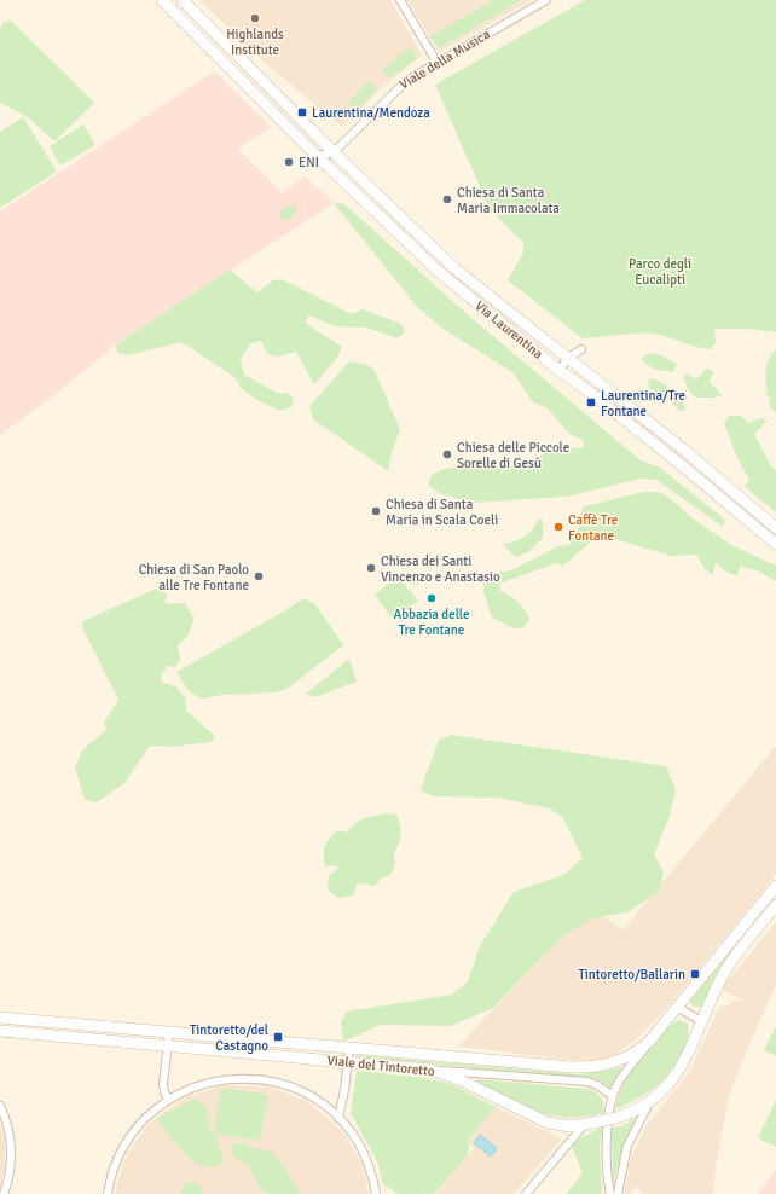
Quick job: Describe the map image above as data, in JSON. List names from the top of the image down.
{
  "streets": {
    "main road": ["Via Laurentina", "Viale del Tintoretto"],
    "street": ["Viale della Musica"]
  },
  "crossings": [
    ["Viale della Musica", "Via Laurentina"]
  ],
  "parks": ["Parco degli Eucalipti"],
  "places": {
    "other": [
      "Highlands Institute",
      "ENI",
      "Chiesa di Santa Maria Immacolata",
      "Chiesa delle Piccole Sorelle di Gesù",
      "Chiesa di Santa Maria in Scala Coeli",
      "Caffè Tre Fontane",
      "Chiesa dei Santi Vincenzo e Anastasio",
      "Chiesa di San Paolo alle Tre Fontane",
      "Abbazia delle Tre Fontane"
    ],
    "transit": [
      "Laurentina/Mendoza",
      "Laurentina/Tre Fontane",
      "Tintoretto/Ballarin",
      "Tintoretto/del Castagno"
    ]
  }
}
